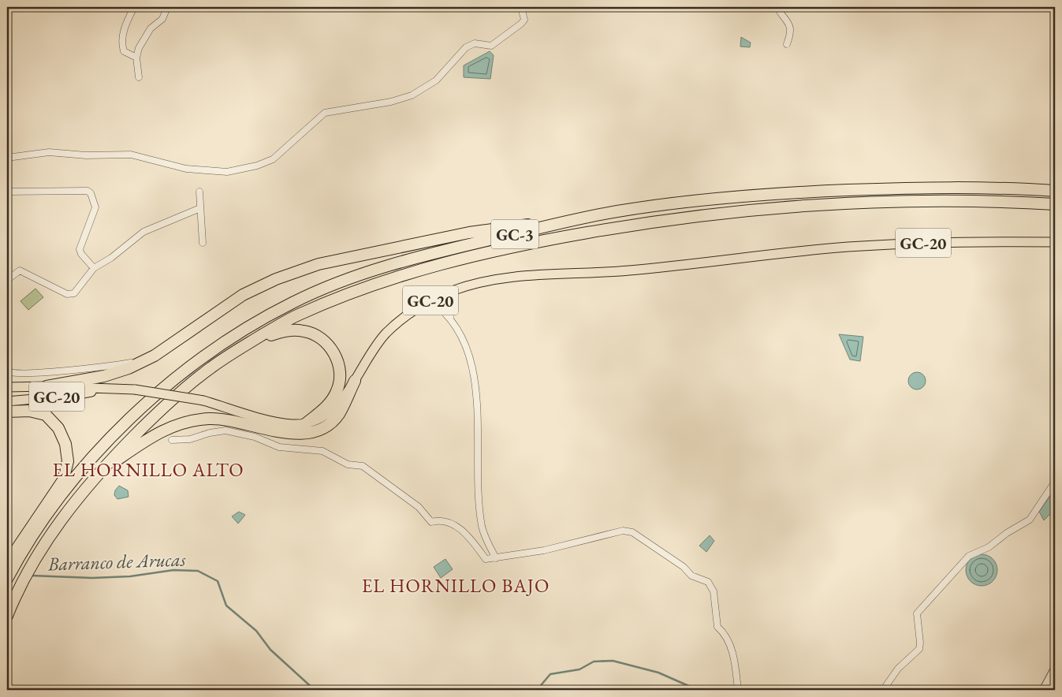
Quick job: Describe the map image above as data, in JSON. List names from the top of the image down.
{
  "streets": {
    "highway": ["GC-3"],
    "main road": ["GC-20"]
  },
  "districts": ["EL HORNILLO ALTO", "EL HORNILLO BAJO"],
  "water": ["Barranco de Arucas"]
}
